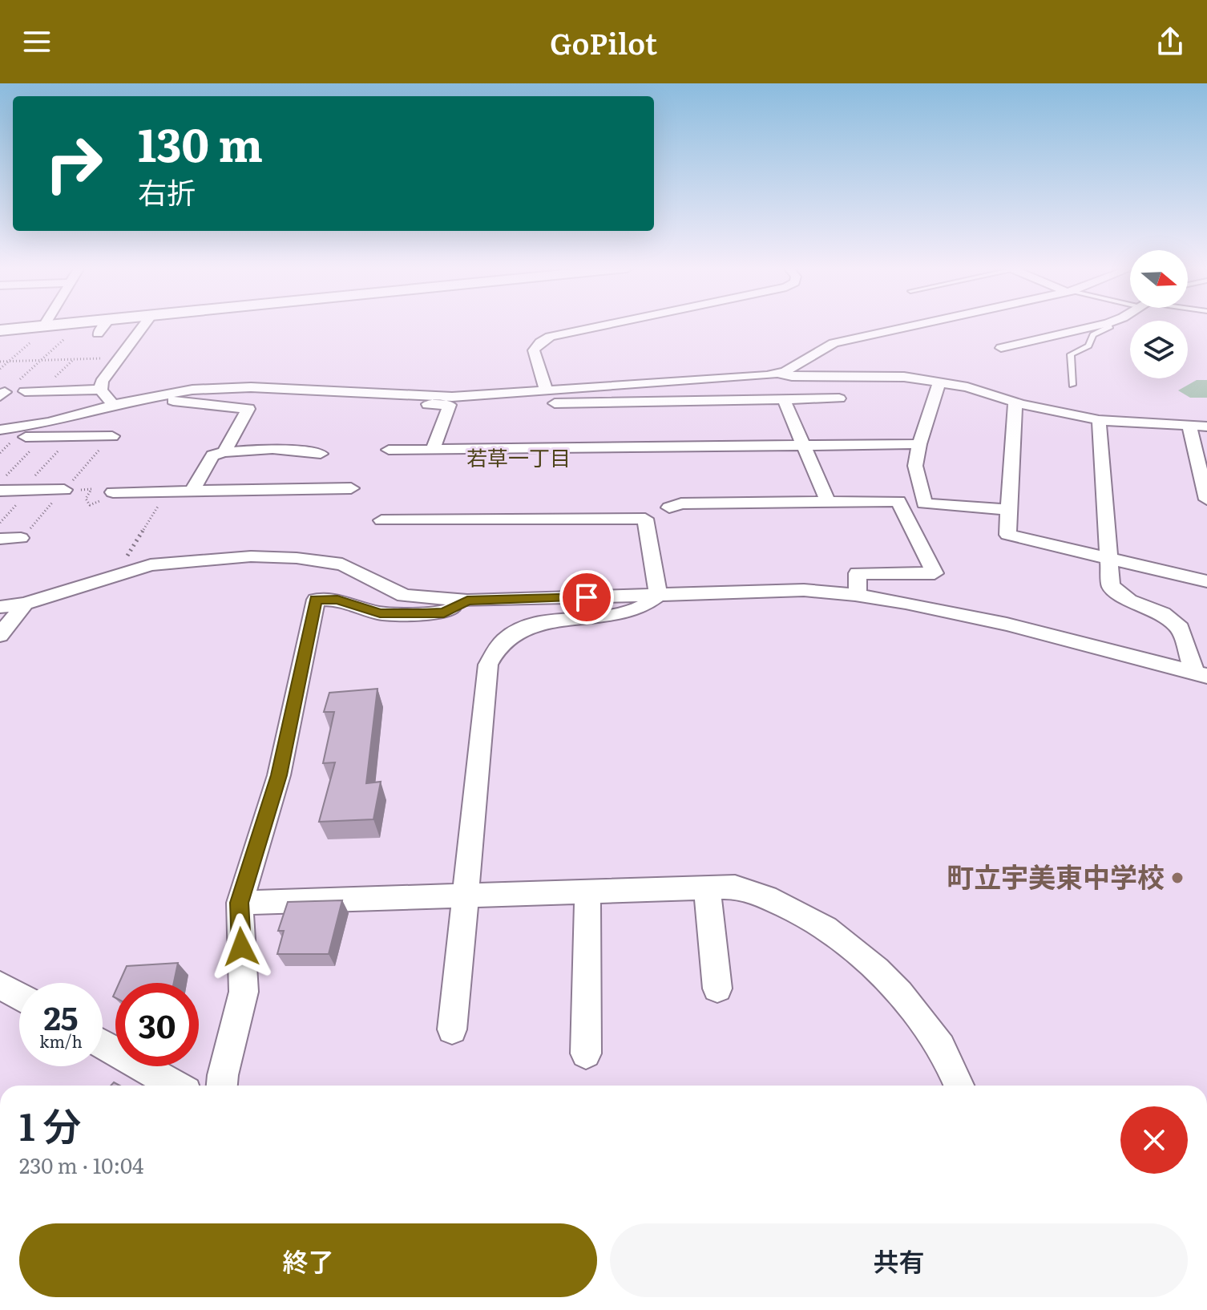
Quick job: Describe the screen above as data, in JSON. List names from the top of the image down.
{
  "districts": ["若草一丁目"],
  "places": ["町立宇美東中学校"],
  "north": "right",
  "page": {
    "header": "GoPilot",
    "turn": ["130 m", "右折"],
    "speed": "25 km/h",
    "limit": "30",
    "heading": ["1 分", "230 m · 10:04"],
    "buttons": ["終了", "共有"]
  }
}
